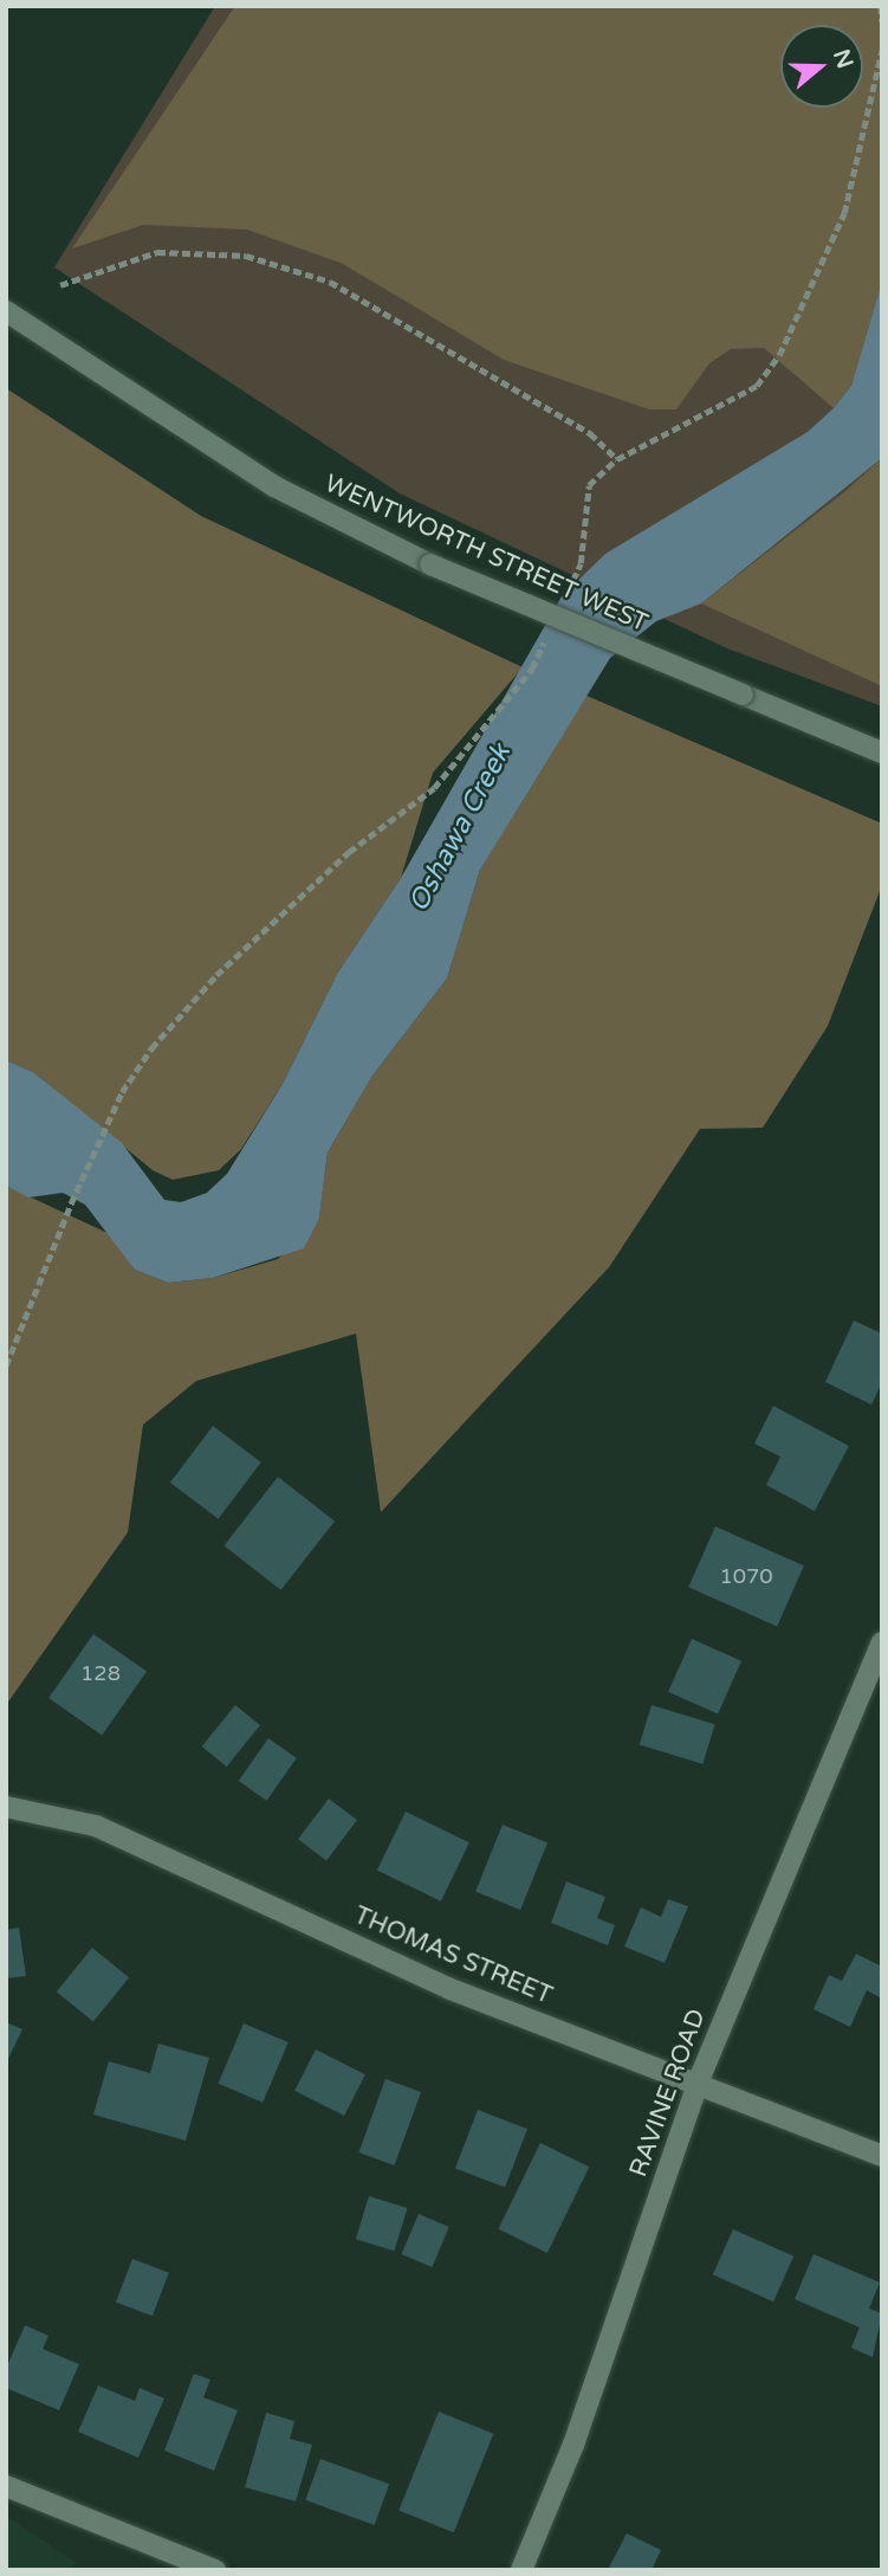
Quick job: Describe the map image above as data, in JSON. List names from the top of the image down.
{
  "streets": {
    "street": ["WENTWORTH STREET WEST", "THOMAS STREET", "RAVINE ROAD"]
  },
  "crossings": [
    ["THOMAS STREET", "RAVINE ROAD"]
  ],
  "water": ["Oshawa Creek"],
  "house_numbers": ["1070", "128"],
  "north": "right"
}
